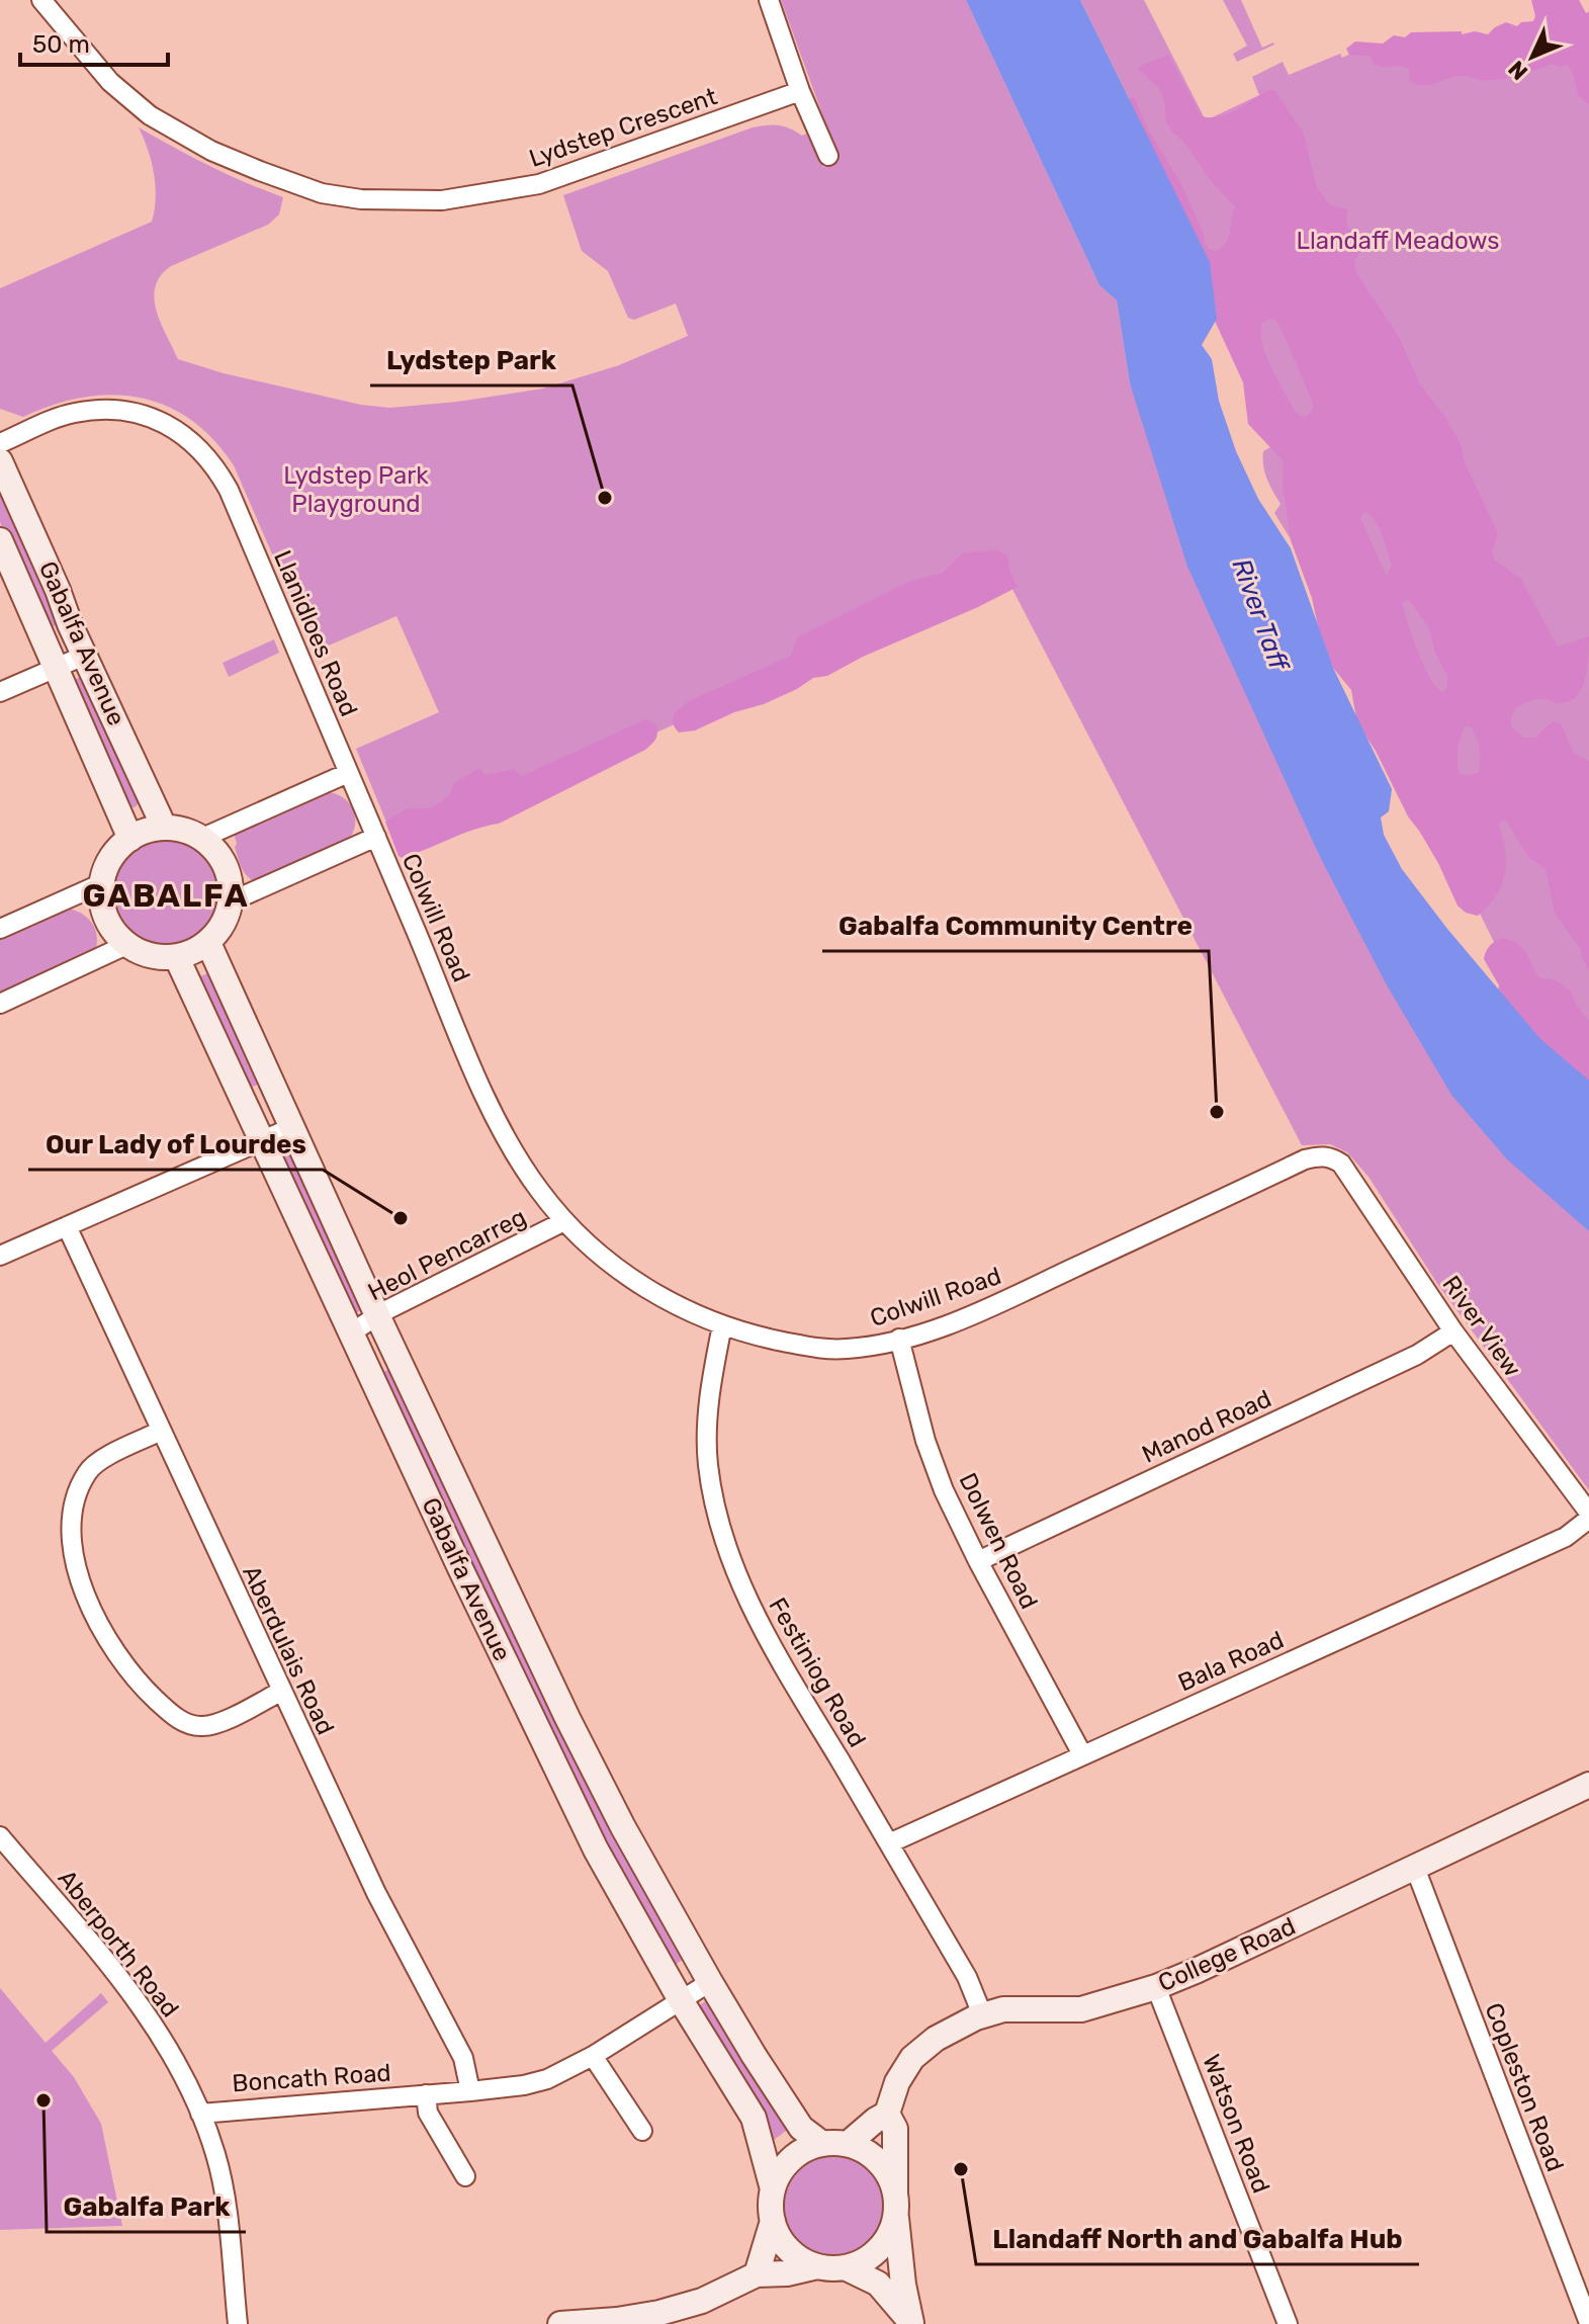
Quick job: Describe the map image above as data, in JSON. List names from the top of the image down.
{
  "streets": {
    "street": [
      "Lydstep Crescent",
      "Llanidloes Road",
      "Gabalfa Avenue",
      "Colwill Road",
      "Heol Pencarreg",
      "River View",
      "Manod Road",
      "Dolwen Road",
      "Aberdulais Road",
      "Bala Road",
      "Festiniog Road",
      "Aberporth Road",
      "College Road",
      "Boncath Road",
      "Copleston Road",
      "Watson Road"
    ]
  },
  "crossings": [
    ["Llanidloes Road", "Colwill Road"],
    ["Gabalfa Avenue", "Heol Pencarreg"],
    ["Gabalfa Avenue", "Boncath Road"],
    ["Colwill Road", "Heol Pencarreg"],
    ["Colwill Road", "River View"],
    ["Colwill Road", "Dolwen Road"],
    ["Colwill Road", "Festiniog Road"],
    ["River View", "Manod Road"],
    ["River View", "Bala Road"],
    ["Manod Road", "Dolwen Road"],
    ["Dolwen Road", "Bala Road"],
    ["Aberdulais Road", "Boncath Road"],
    ["Bala Road", "Festiniog Road"],
    ["Festiniog Road", "College Road"],
    ["Aberporth Road", "Boncath Road"],
    ["College Road", "Copleston Road"],
    ["College Road", "Watson Road"]
  ],
  "districts": ["GABALFA"],
  "water": ["River Taff"],
  "parks": ["Llandaff Meadows", "Lydstep Park Playground"],
  "places": [
    "Lydstep Park",
    "Gabalfa Community Centre",
    "Our Lady of Lourdes",
    "Gabalfa Park",
    "Llandaff North and Gabalfa Hub"
  ],
  "scale_bar": "50 m",
  "north": "bottom left"
}
